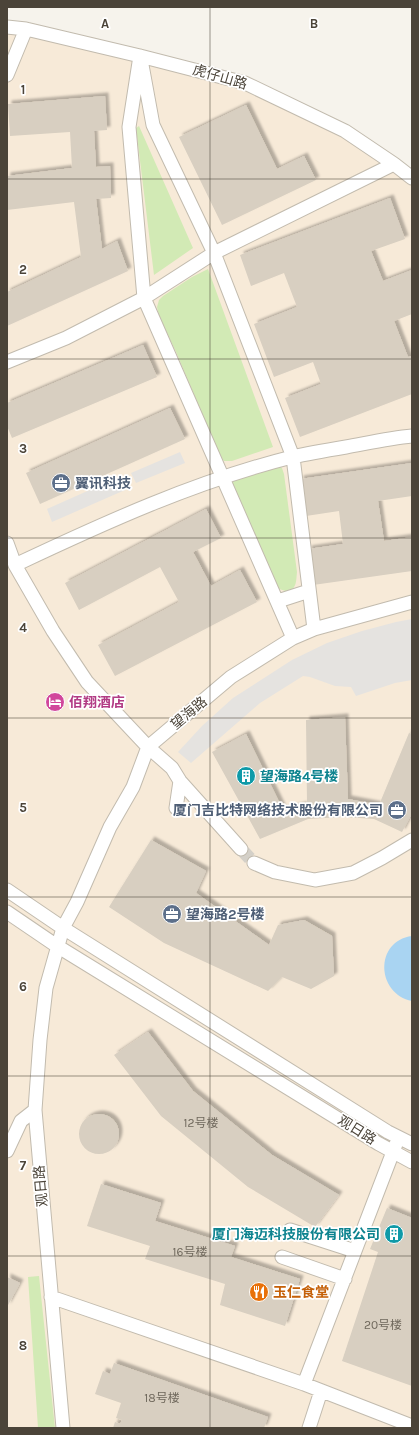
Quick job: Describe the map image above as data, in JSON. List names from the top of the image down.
{
  "streets": {
    "street": ["虎仔山路", "望海路", "观日路"]
  },
  "crossings": [
    ["望海路", "观日路"]
  ],
  "places": {
    "office": ["翼讯科技", "厦门吉比特网络技术股份有限公司", "望海路2号楼"],
    "hotel": ["佰翔酒店"],
    "building": ["望海路4号楼", "厦门海迈科技股份有限公司"],
    "restaurant": ["玉仁食堂"]
  },
  "house_numbers": [
    "12号楼",
    "16号楼",
    "20号楼",
    "18号楼"
  ],
  "grid": {
    "columns": ["A", "B"],
    "rows": [
      "1",
      "2",
      "3",
      "4",
      "5",
      "6",
      "7",
      "8"
    ]
  }
}
